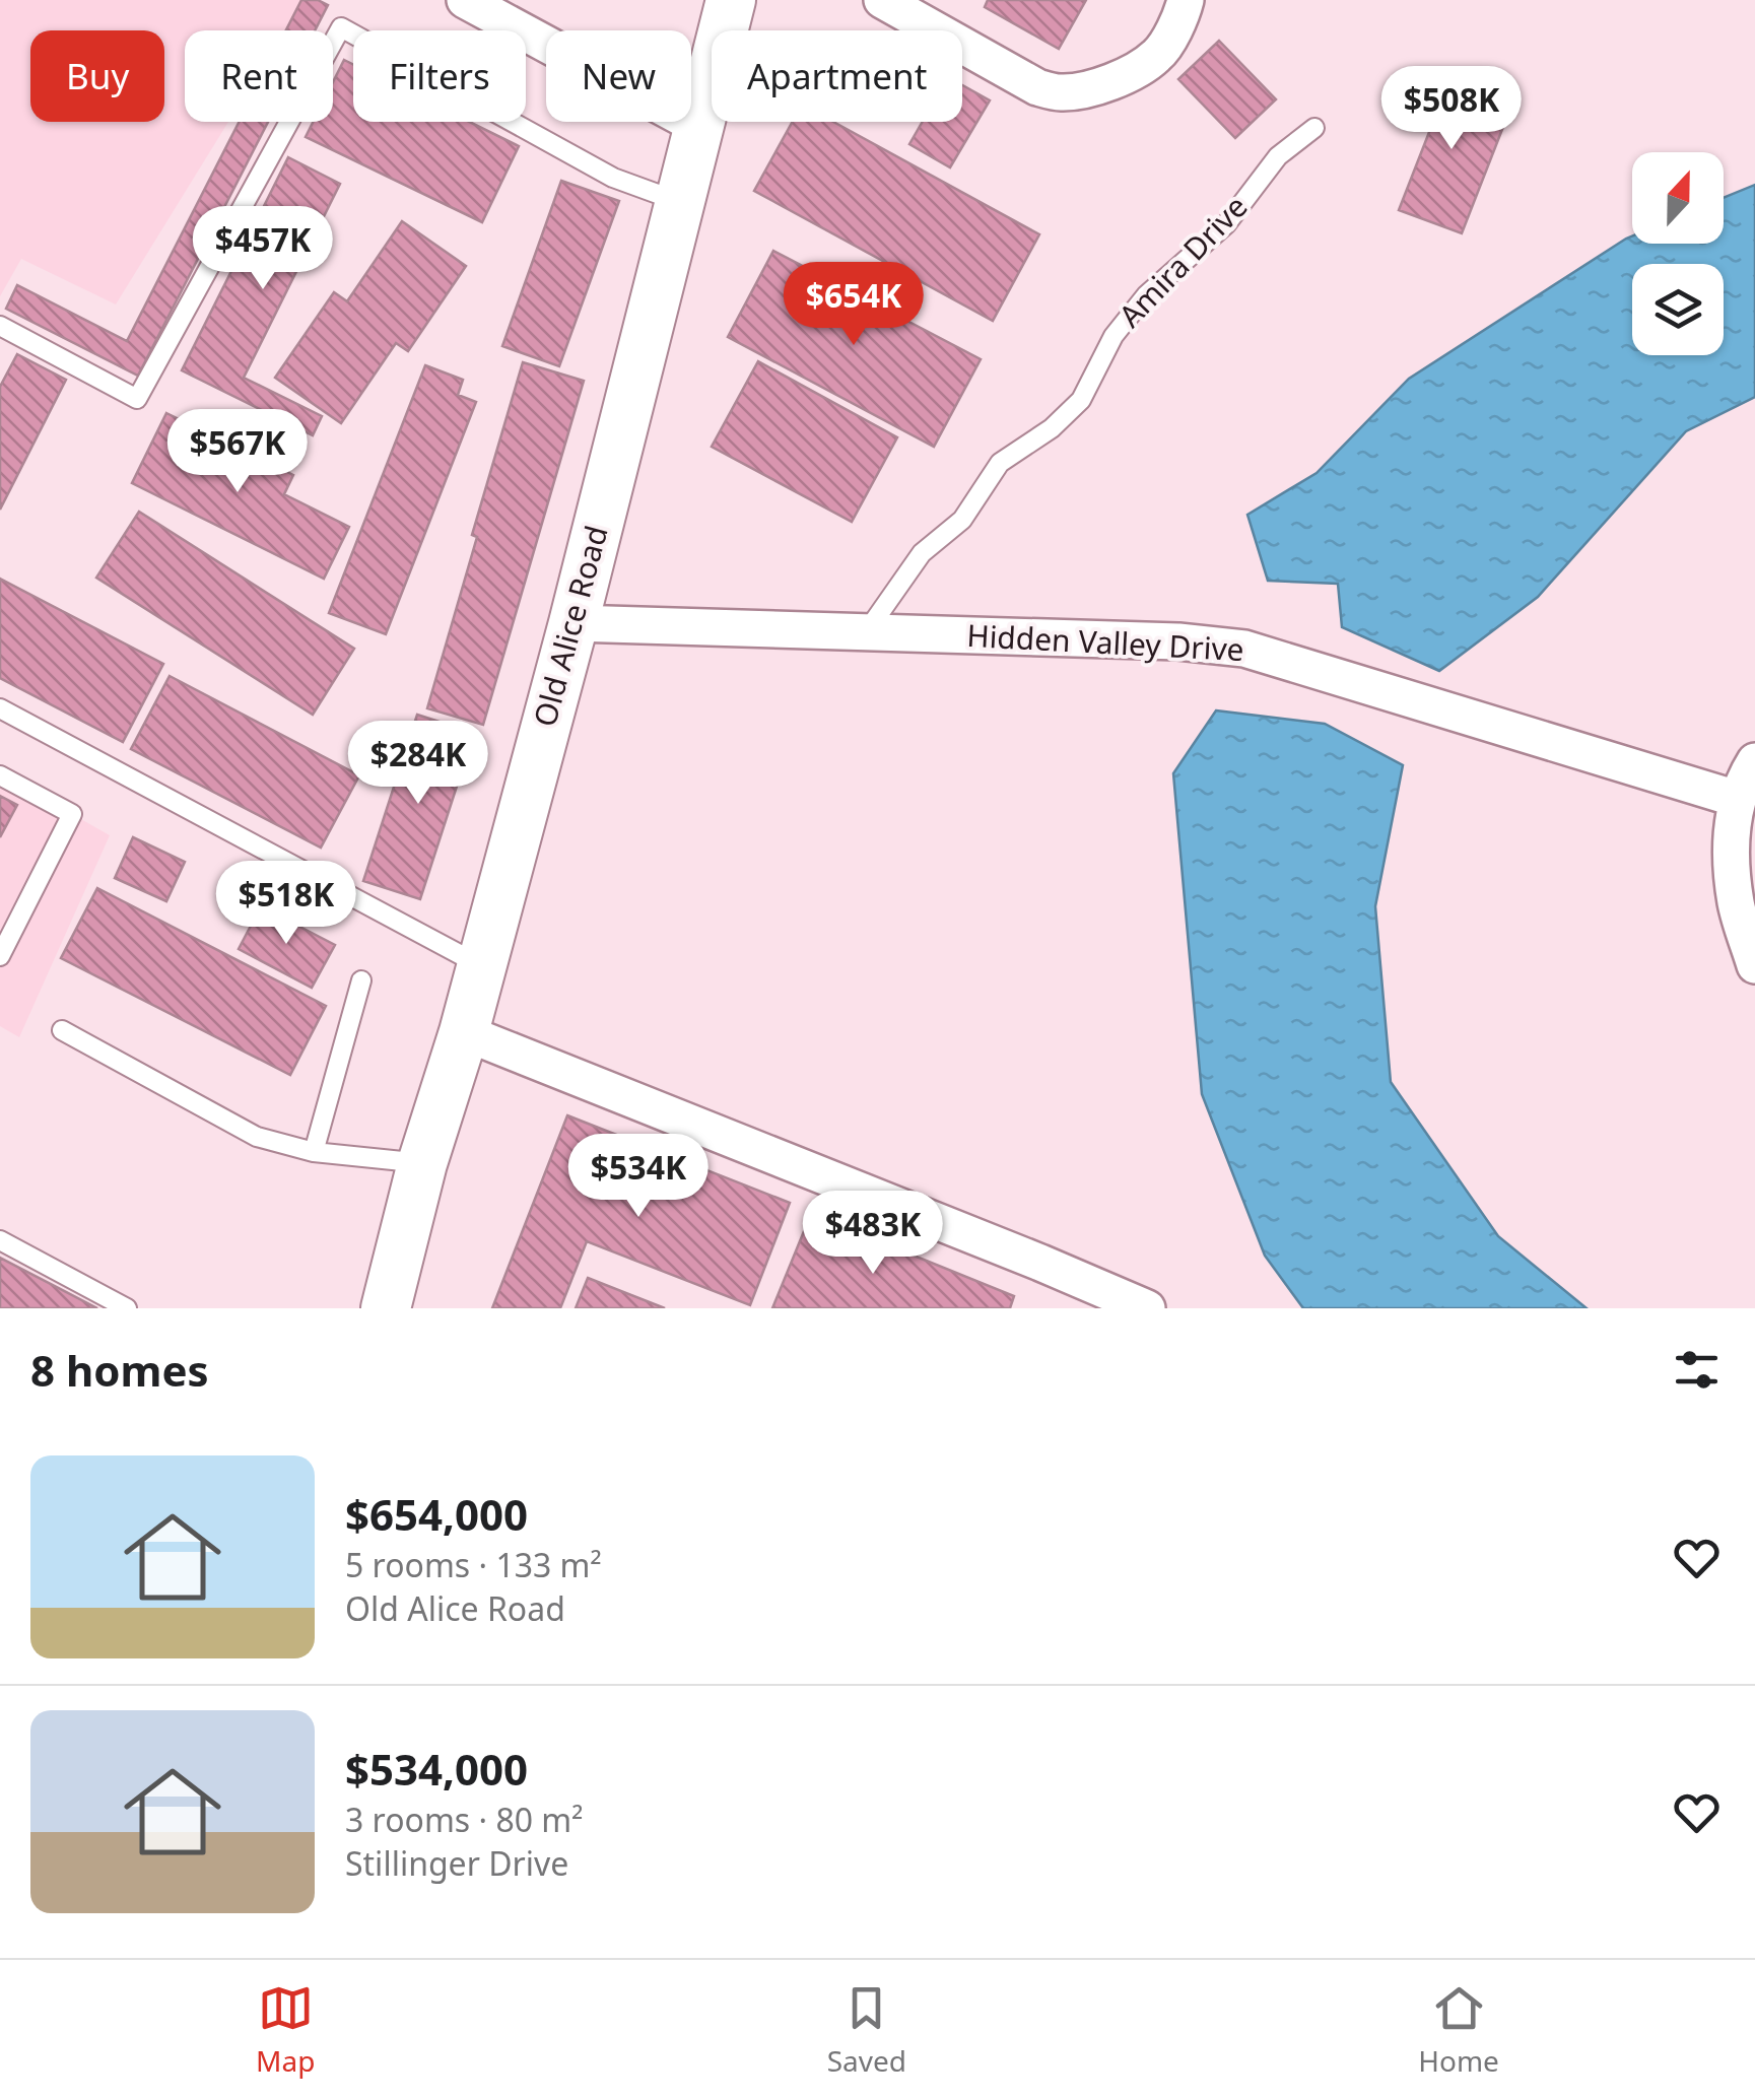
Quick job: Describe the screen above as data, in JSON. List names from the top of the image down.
{
  "streets": {
    "street": ["Old Alice Road", "Hidden Valley Drive"],
    "lane": ["Amira Drive"]
  },
  "crossings": [
    ["Amira Drive", "Hidden Valley Drive"],
    ["Old Alice Road", "Hidden Valley Drive"]
  ],
  "north": "top",
  "page": {
    "chip": [
      "Buy",
      "Rent",
      "Filters",
      "New",
      "Apartment"
    ],
    "price": [
      "$508K",
      "$457K",
      "$654K",
      "$567K",
      "$284K",
      "$518K",
      "$534K",
      "$483K"
    ],
    "heading": "8 homes",
    "list": [
      {
        "name": "$654,000",
        "note": "5 rooms · 133 m² · Old Alice Road"
      },
      {
        "name": "$534,000",
        "note": "3 rooms · 80 m² · Stillinger Drive"
      }
    ],
    "tabs": ["Map", "Saved", "Home"]
  }
}
